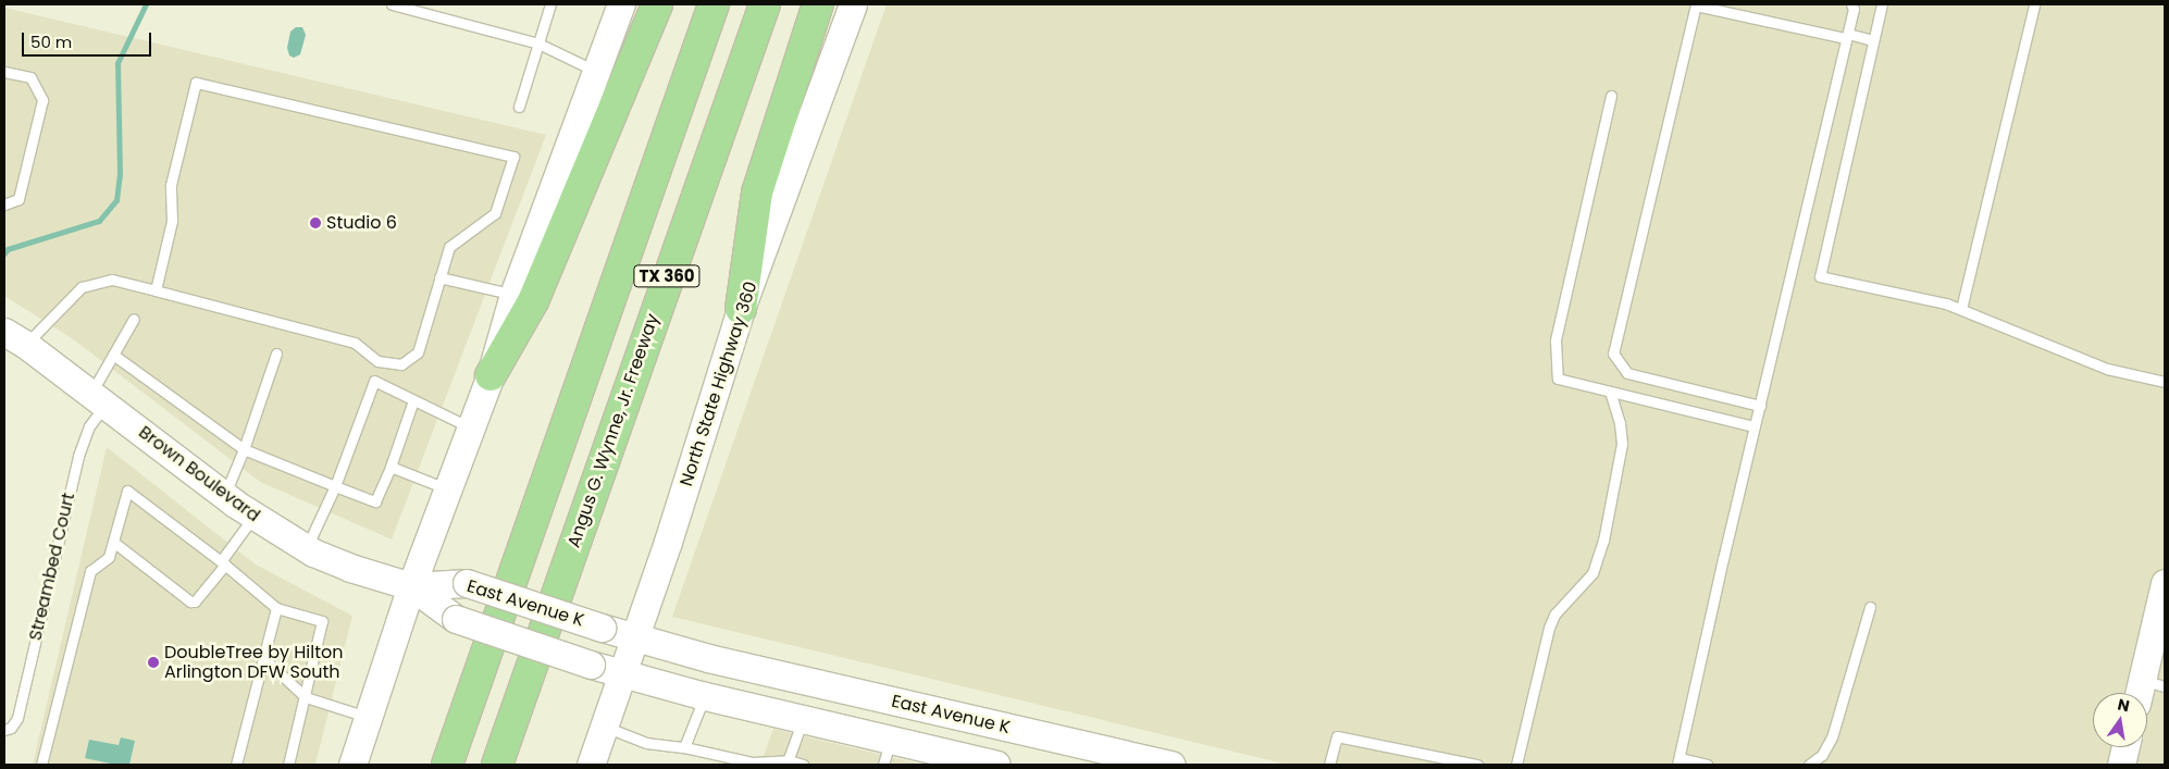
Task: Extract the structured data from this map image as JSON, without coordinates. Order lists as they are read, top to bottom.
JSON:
{
  "streets": {
    "highway": ["TX 360", "Angus G. Wynne, Jr. Freeway"],
    "street": ["North State Highway 360", "Brown Boulevard", "East Avenue K"],
    "lane": ["Streambed Court"]
  },
  "crossings": [
    ["North State Highway 360", "East Avenue K"],
    ["Brown Boulevard", "Streambed Court"],
    ["Brown Boulevard", "East Avenue K"]
  ],
  "places": ["Studio 6", "DoubleTree by Hilton Arlington DFW South"],
  "scale_bar": "50 m",
  "north": "top"
}
